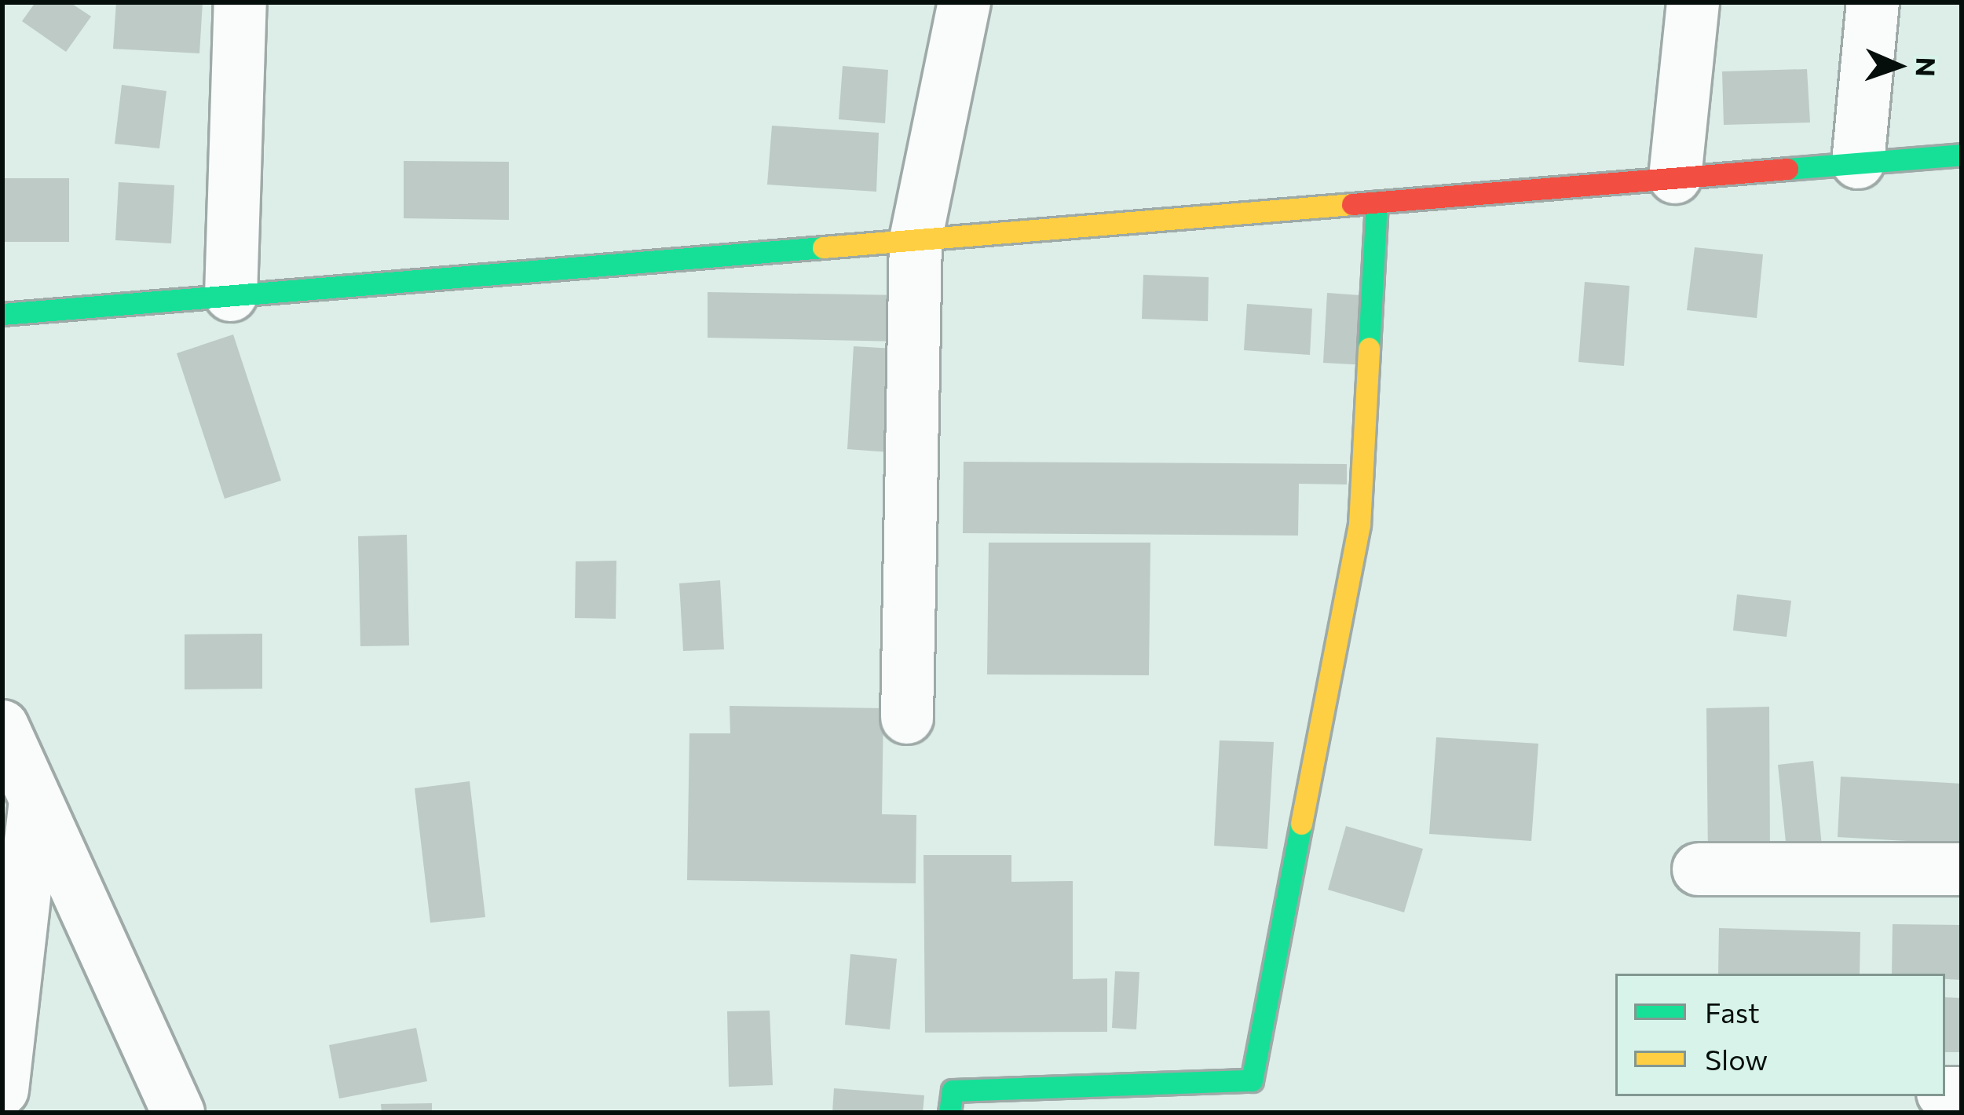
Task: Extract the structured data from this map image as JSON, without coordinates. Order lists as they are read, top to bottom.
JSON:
{
  "legend": ["Fast", "Slow"],
  "north": "right"
}
